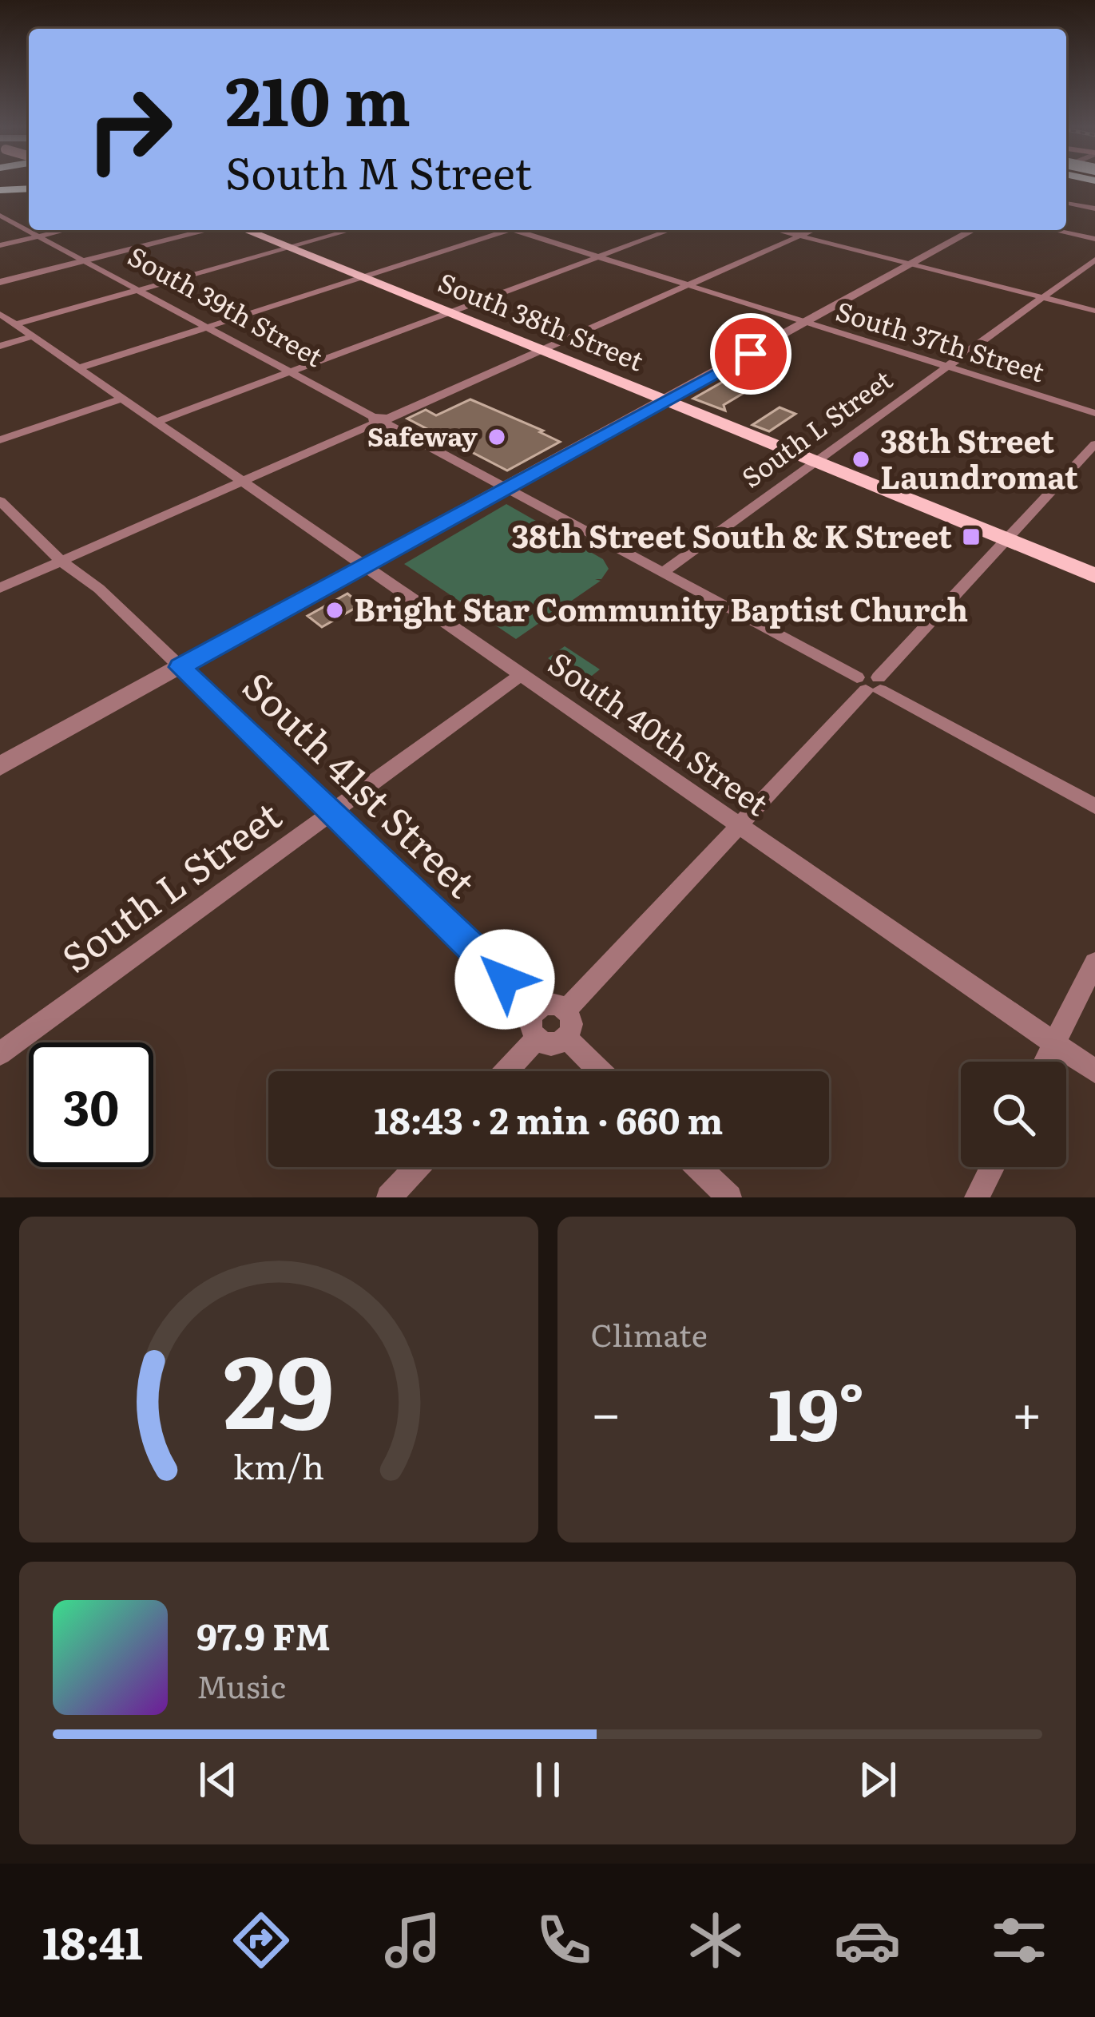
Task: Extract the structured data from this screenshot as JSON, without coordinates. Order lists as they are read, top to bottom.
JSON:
{
  "streets": {
    "main road": ["South 38th Street"],
    "street": [
      "South 39th Street",
      "South 37th Street",
      "South L Street",
      "South 40th Street",
      "South 41st Street"
    ]
  },
  "crossings": [
    ["South 39th Street", "South L Street"],
    ["South 38th Street", "South L Street"],
    ["South 37th Street", "South L Street"],
    ["South L Street", "South 40th Street"],
    ["South L Street", "South 41st Street"]
  ],
  "places": {
    "other": ["Safeway", "38th Street Laundromat", "Bright Star Community Baptist Church"],
    "transit": ["38th Street South & K Street"]
  },
  "page": {
    "turn": ["210 m", "South M Street"],
    "limit": "30",
    "trip": "18:43 · 2 min · 660 m",
    "tile": "Climate",
    "heat": ["−", "19°", "+"],
    "song": ["97.9 FM", "Music"],
    "tabs": "18:41",
    "gauge": ["29", "km/h"]
  }
}
